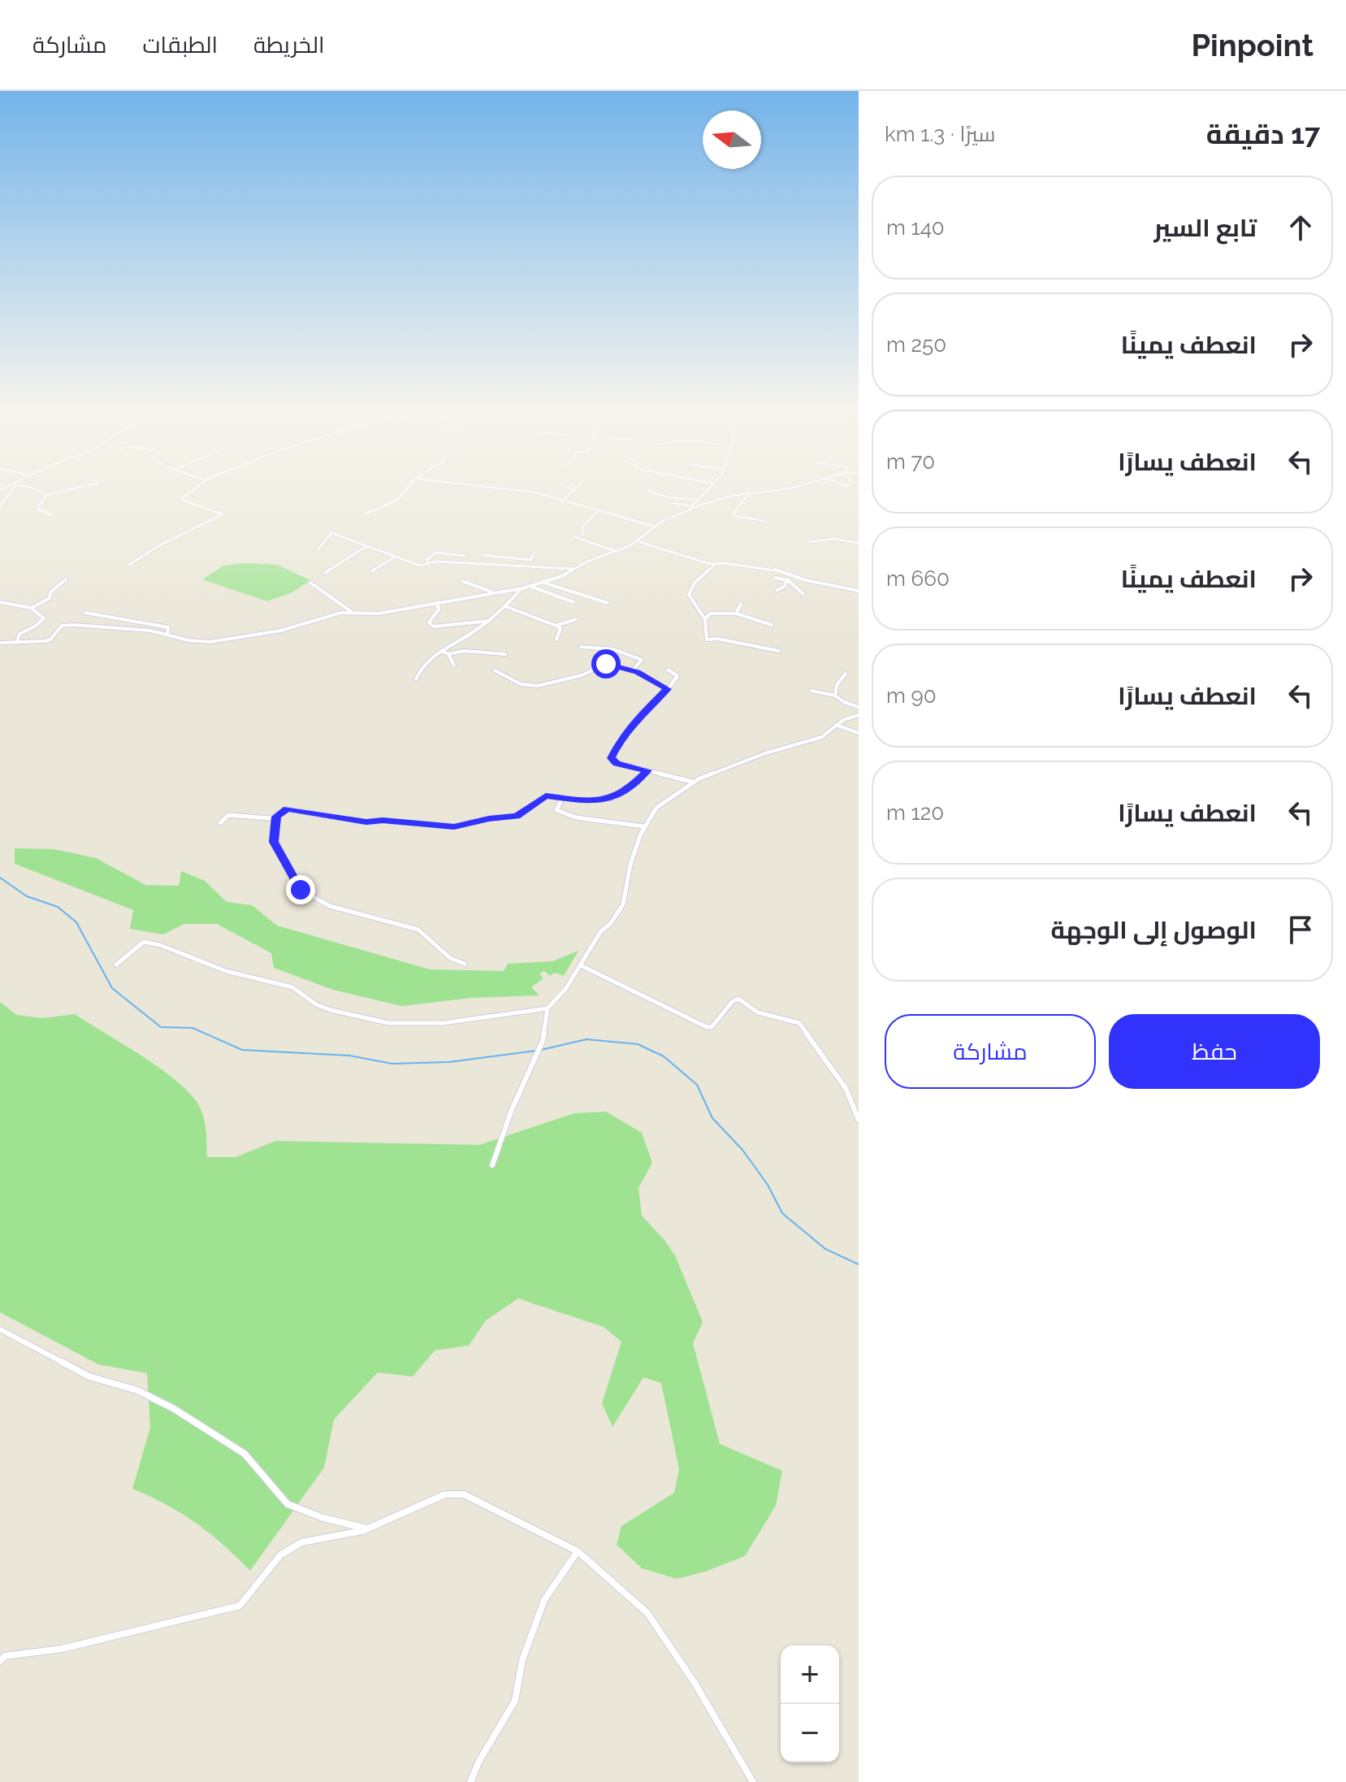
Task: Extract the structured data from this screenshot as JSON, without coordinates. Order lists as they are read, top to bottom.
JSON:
{
  "north": "left",
  "page": {
    "header": "Pinpoint",
    "nav": ["الخريطة", "الطبقات", "مشاركة"],
    "heading": ["17 دقيقة", "سيرًا · 1.3 km"],
    "list": [
      ["تابع السير", "140 m"],
      ["انعطف يمينًا", "250 m"],
      ["انعطف يسارًا", "70 m"],
      ["انعطف يمينًا", "660 m"],
      ["انعطف يسارًا", "90 m"],
      ["انعطف يسارًا", "120 m"],
      "الوصول إلى الوجهة"
    ],
    "buttons": ["حفظ", "مشاركة"],
    "map_buttons": ["+", "−"]
  }
}
